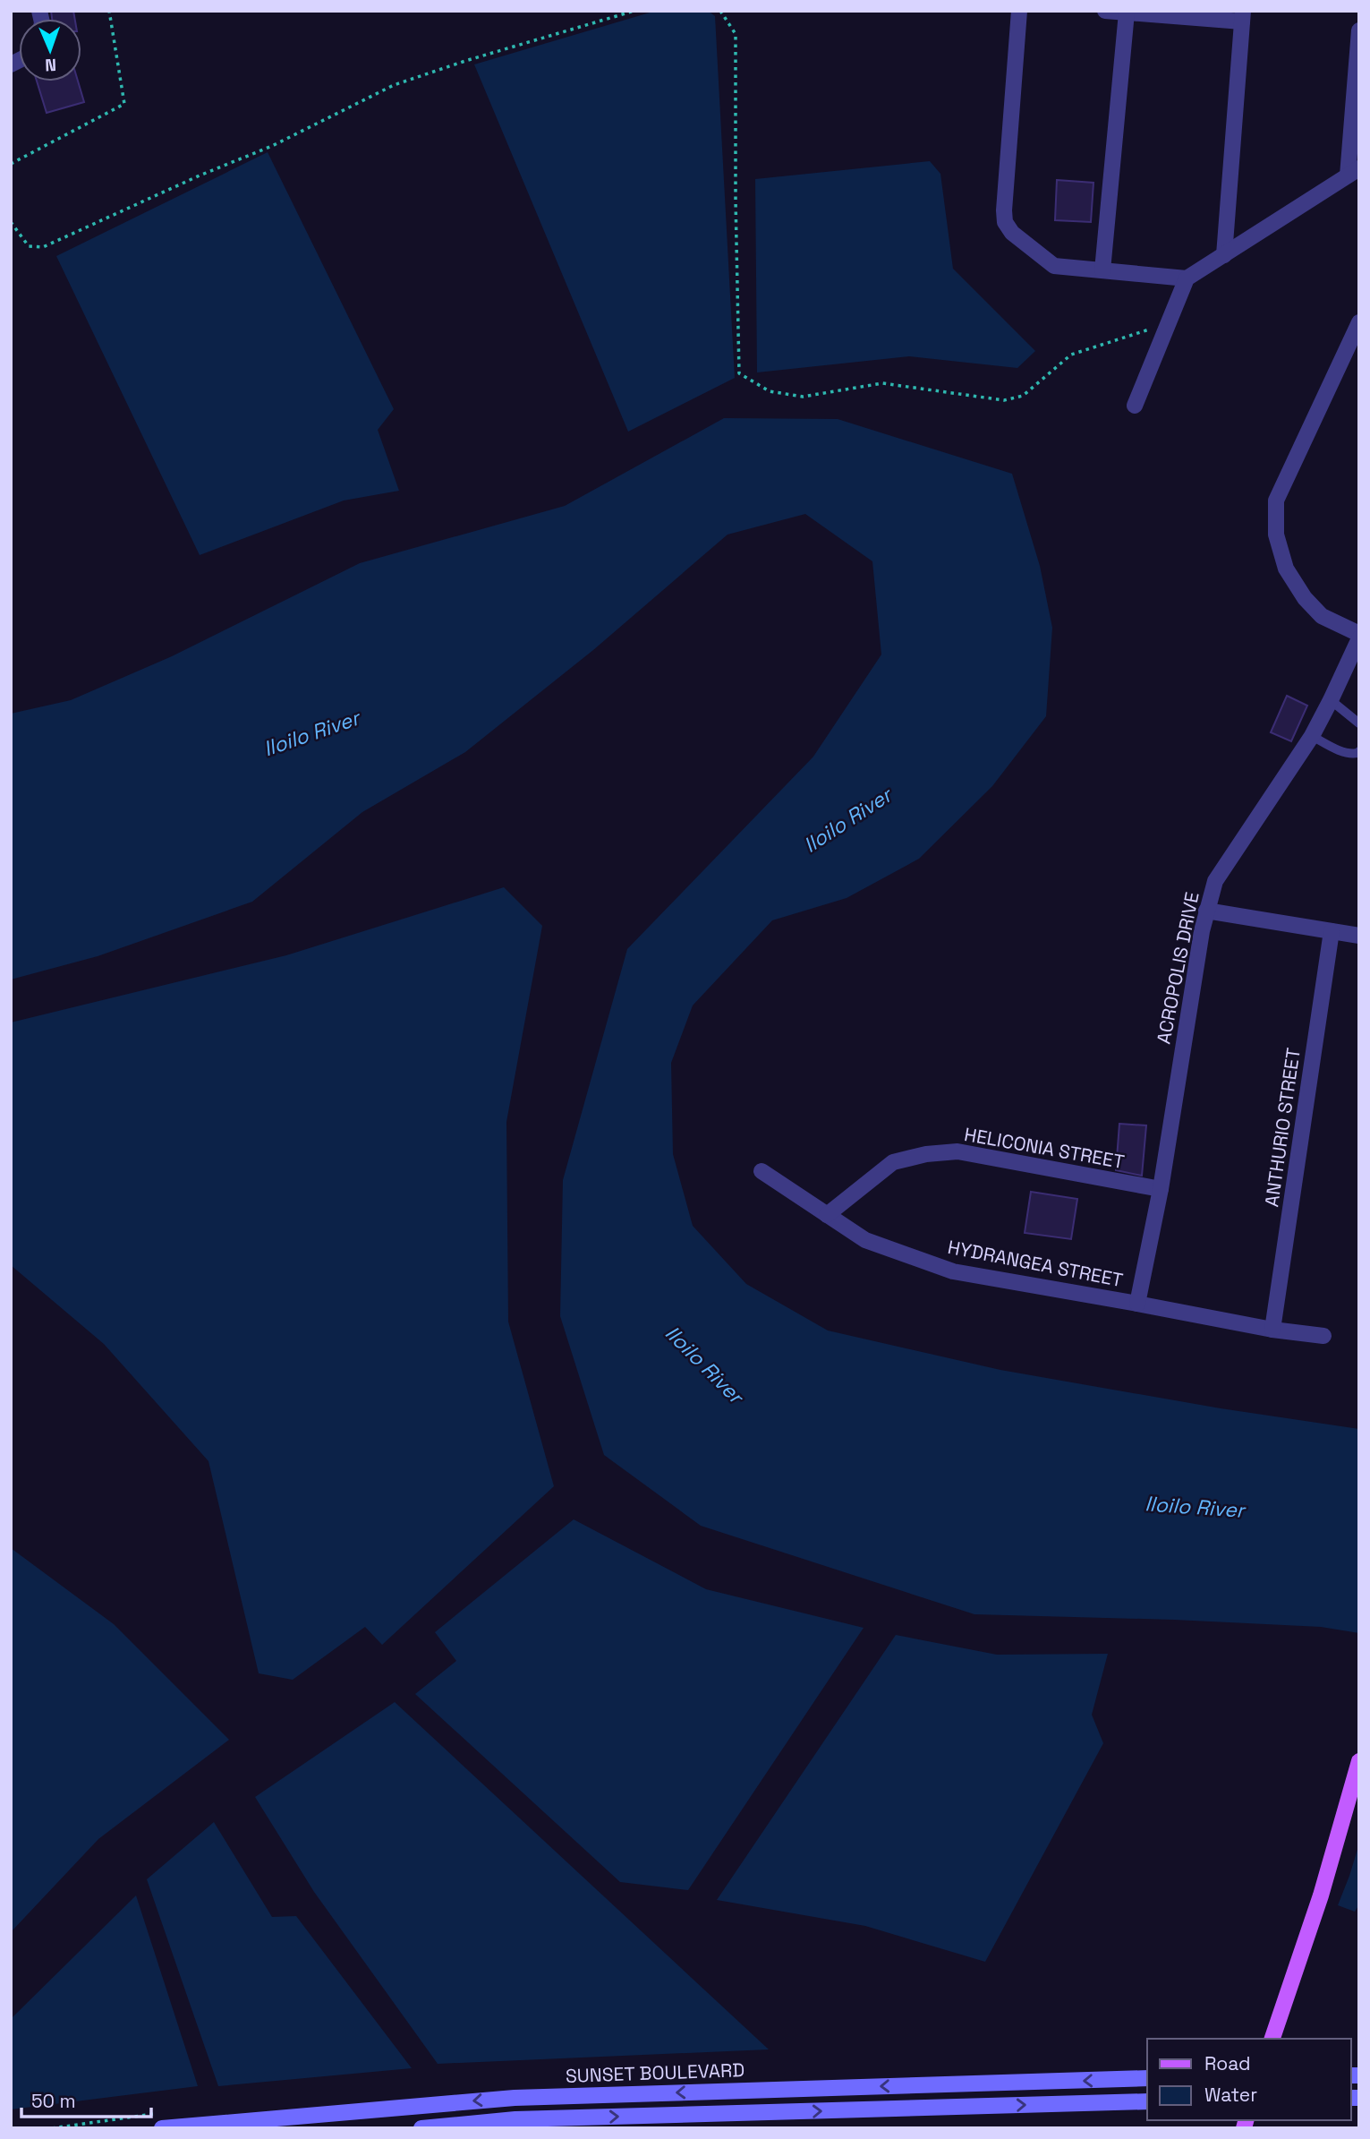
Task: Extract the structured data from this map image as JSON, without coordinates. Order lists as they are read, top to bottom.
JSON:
{
  "streets": {
    "main road": ["SUNSET BOULEVARD"],
    "street": [
      "ACROPOLIS DRIVE",
      "ANTHURIO STREET",
      "HELICONIA STREET",
      "HYDRANGEA STREET"
    ]
  },
  "crossings": [
    ["ACROPOLIS DRIVE", "HELICONIA STREET"],
    ["ACROPOLIS DRIVE", "HYDRANGEA STREET"],
    ["ANTHURIO STREET", "HYDRANGEA STREET"],
    ["HELICONIA STREET", "HYDRANGEA STREET"]
  ],
  "water": ["Iloilo River"],
  "legend": ["Road", "Water"],
  "scale_bar": "50 m",
  "north": "bottom"
}
